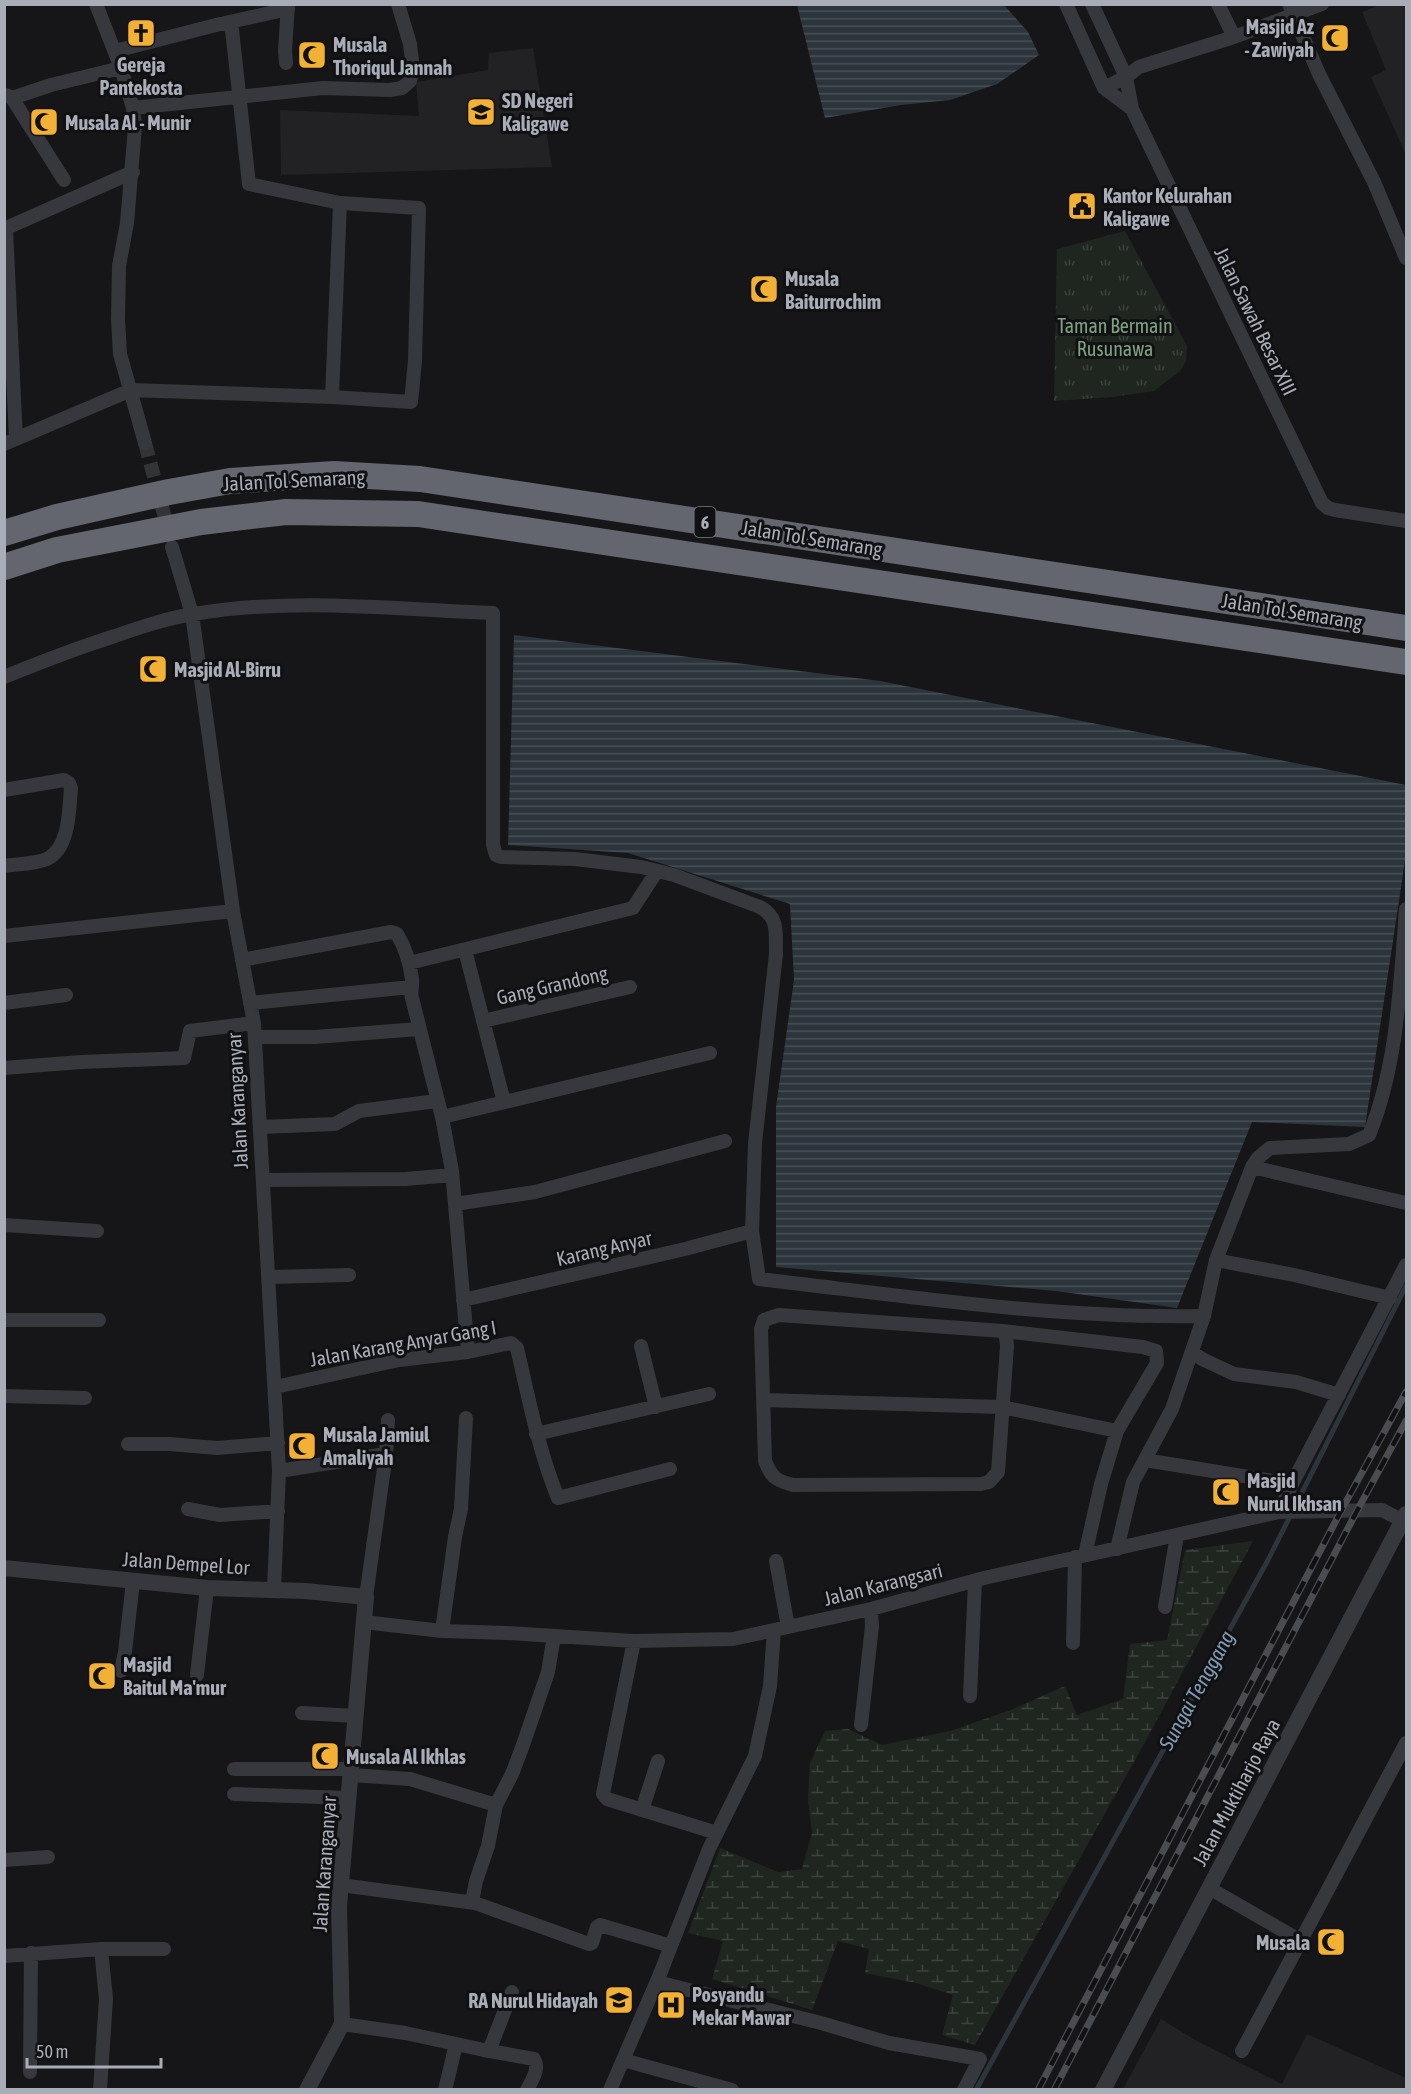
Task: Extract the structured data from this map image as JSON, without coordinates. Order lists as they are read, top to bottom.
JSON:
{
  "streets": {
    "highway": ["Jalan Tol Semarang", "6"],
    "street": [
      "Jalan Sawah Besar XIII",
      "Gang Grandong",
      "Jalan Karanganyar",
      "Karang Anyar",
      "Jalan Karang Anyar Gang I",
      "Jalan Dempel Lor",
      "Jalan Karangsari",
      "Jalan Muktiharjo Raya"
    ]
  },
  "crossings": [
    ["Jalan Karanganyar", "Jalan Karang Anyar Gang I"],
    ["Jalan Karanganyar", "Jalan Dempel Lor"],
    ["Jalan Karanganyar", "Jalan Karangsari"],
    ["Jalan Karangsari", "Jalan Muktiharjo Raya"]
  ],
  "water": ["Sungai Tenggang"],
  "parks": ["Taman Bermain Rusunawa"],
  "places": {
    "church": ["Gereja Pantekosta"],
    "mosque": [
      "Masjid Az - Zawiyah",
      "Musala Thoriqul Jannah",
      "Musala Al - Munir",
      "Musala Baiturrochim",
      "Masjid Al-Birru",
      "Musala Jamiul Amaliyah",
      "Masjid Nurul Ikhsan",
      "Masjid Baitul Ma'mur",
      "Musala Al Ikhlas",
      "Musala"
    ],
    "school or university": ["SD Negeri Kaligawe", "RA Nurul Hidayah"],
    "public building": ["Kantor Kelurahan Kaligawe"],
    "hospital": ["Posyandu Mekar Mawar"]
  },
  "scale_bar": "50 m"
}
